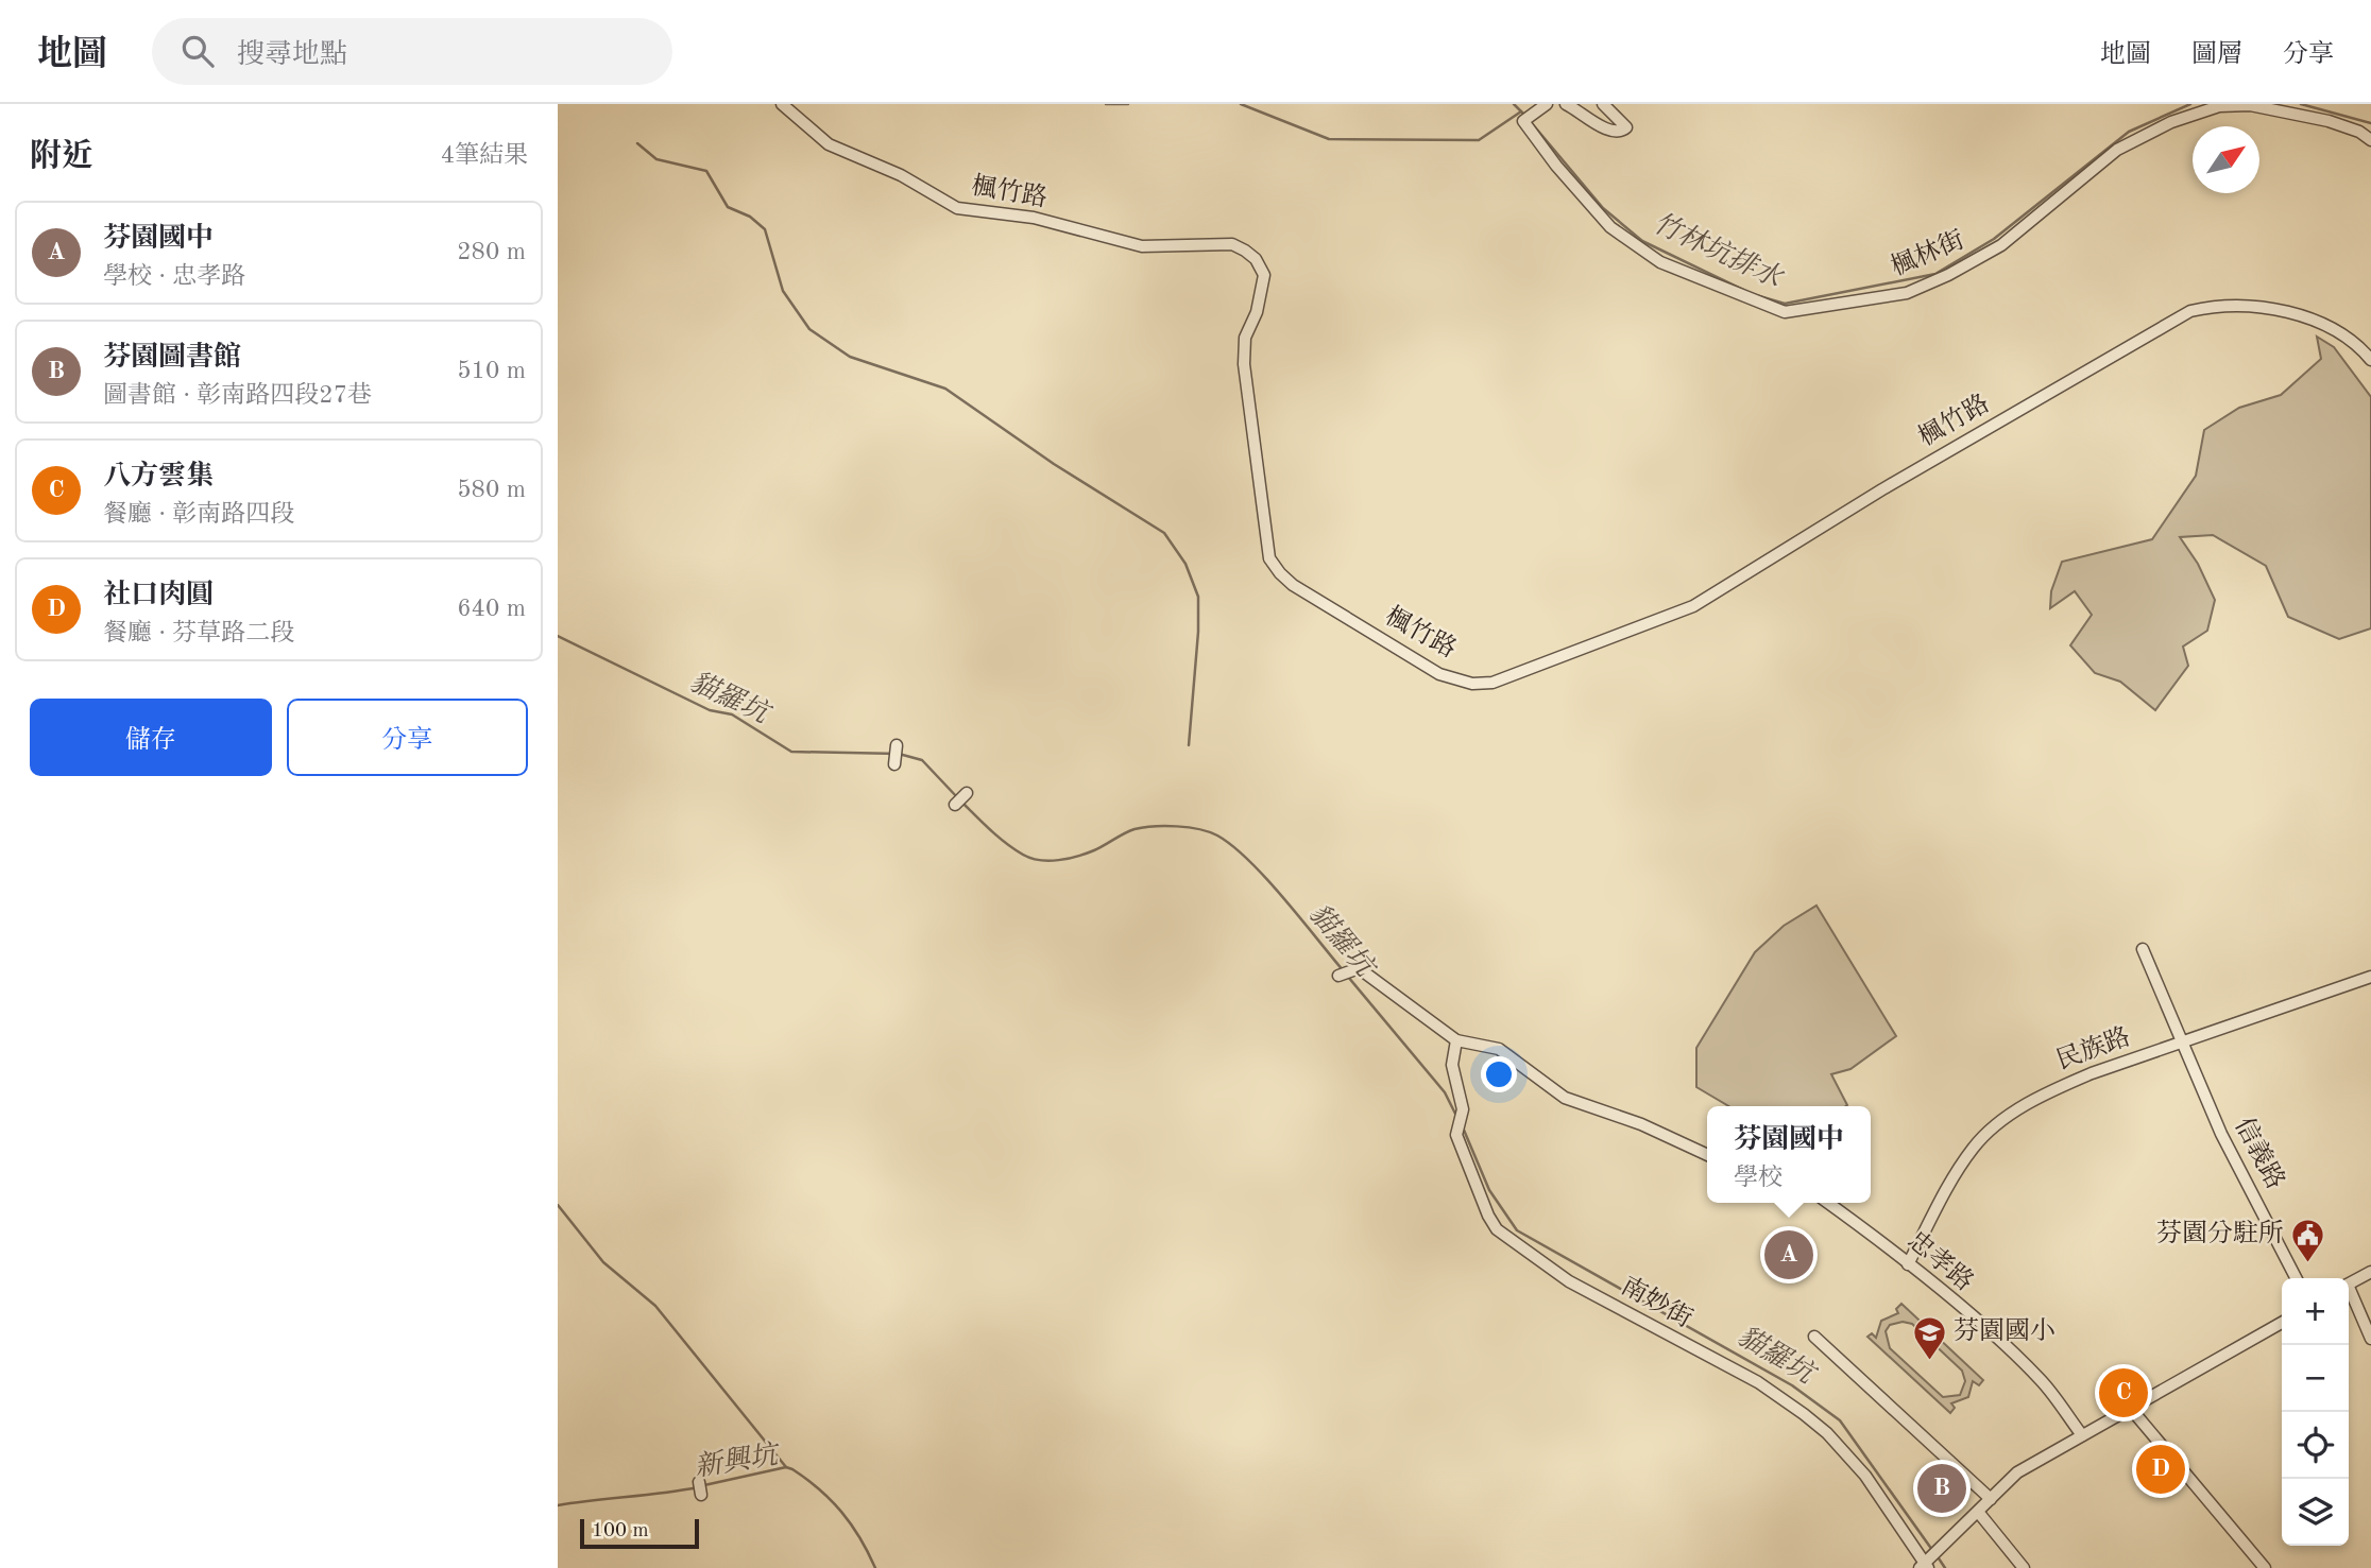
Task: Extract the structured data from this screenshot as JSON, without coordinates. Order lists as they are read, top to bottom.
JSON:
{
  "streets": {
    "street": [
      "楓竹路",
      "楓林街",
      "民族路",
      "信義路",
      "忠孝路",
      "南妙街"
    ]
  },
  "crossings": [
    ["民族路", "信義路"],
    ["民族路", "忠孝路"]
  ],
  "water": ["竹林坑排水", "貓羅坑", "新興坑"],
  "places": {
    "public building": ["芬園分駐所"],
    "school or university": ["芬園國小"]
  },
  "scale_bar": "100 m",
  "north": "top right",
  "page": {
    "header": "地圖",
    "search": "搜尋地點",
    "nav": ["地圖", "圖層", "分享"],
    "heading": ["附近", "4筆結果"],
    "list": [
      {
        "mark": "A",
        "name": "芬園國中",
        "note": "學校 · 忠孝路",
        "value": "280 m"
      },
      {
        "mark": "B",
        "name": "芬園圖書館",
        "note": "圖書館 · 彰南路四段27巷",
        "value": "510 m"
      },
      {
        "mark": "C",
        "name": "八方雲集",
        "note": "餐廳 · 彰南路四段",
        "value": "580 m"
      },
      {
        "mark": "D",
        "name": "社口肉圓",
        "note": "餐廳 · 芬草路二段",
        "value": "640 m"
      }
    ],
    "buttons": ["儲存", "分享"],
    "popup": ["芬園國中", "學校"],
    "pins": [
      "A",
      "C",
      "D",
      "B"
    ],
    "map_buttons": ["+", "−"],
    "scale": "100 m"
  }
}
